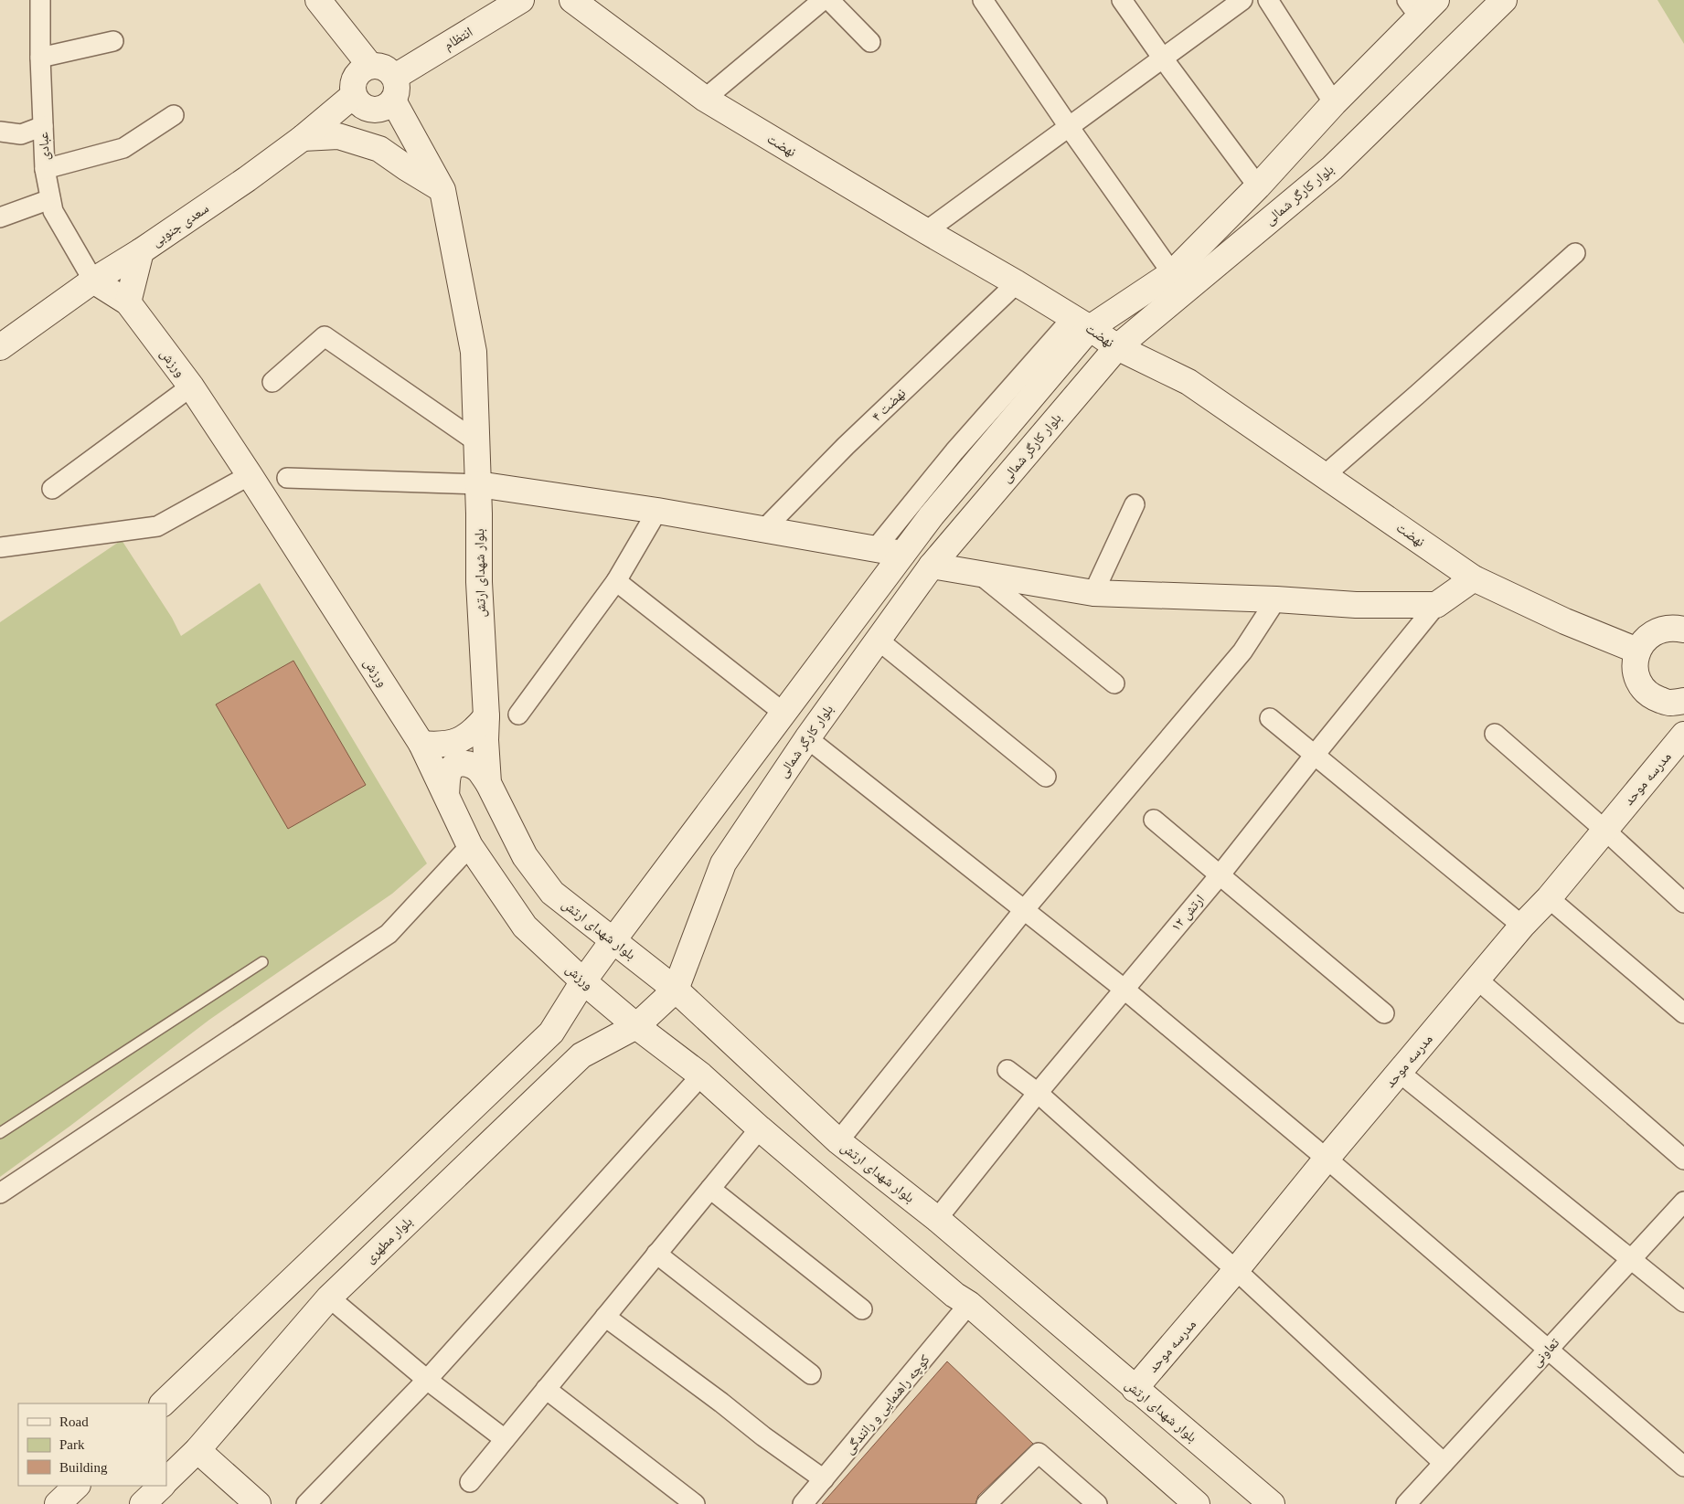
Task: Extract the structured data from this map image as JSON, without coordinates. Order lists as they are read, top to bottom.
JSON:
{
  "streets": {
    "main road": [
      "انتظام",
      "نهضت",
      "بلوار کارگر شمالی",
      "سعدی جنوبی",
      "ورزش",
      "بلوار شهدای ارتش",
      "مدرسه موحد",
      "بلوار مطهری"
    ],
    "street": [
      "عبادی",
      "نهضت ۴",
      "ارتش ۱۲",
      "تعاونی",
      "کوچه راهنمایی و رانندگی"
    ]
  },
  "crossings": [
    ["انتظام", "سعدی جنوبی"],
    ["انتظام", "بلوار شهدای ارتش"],
    ["نهضت", "بلوار کارگر شمالی"],
    ["نهضت", "نهضت ۴"],
    ["عبادی", "سعدی جنوبی"],
    ["عبادی", "ورزش"],
    ["بلوار کارگر شمالی", "بلوار شهدای ارتش"],
    ["بلوار کارگر شمالی", "بلوار مطهری"],
    ["سعدی جنوبی", "ورزش"],
    ["سعدی جنوبی", "بلوار شهدای ارتش"],
    ["ورزش", "بلوار مطهری"],
    ["بلوار شهدای ارتش", "مدرسه موحد"],
    ["بلوار شهدای ارتش", "ارتش ۱۲"],
    ["بلوار شهدای ارتش", "بلوار مطهری"]
  ],
  "legend": ["Road", "Park", "Building"]
}
